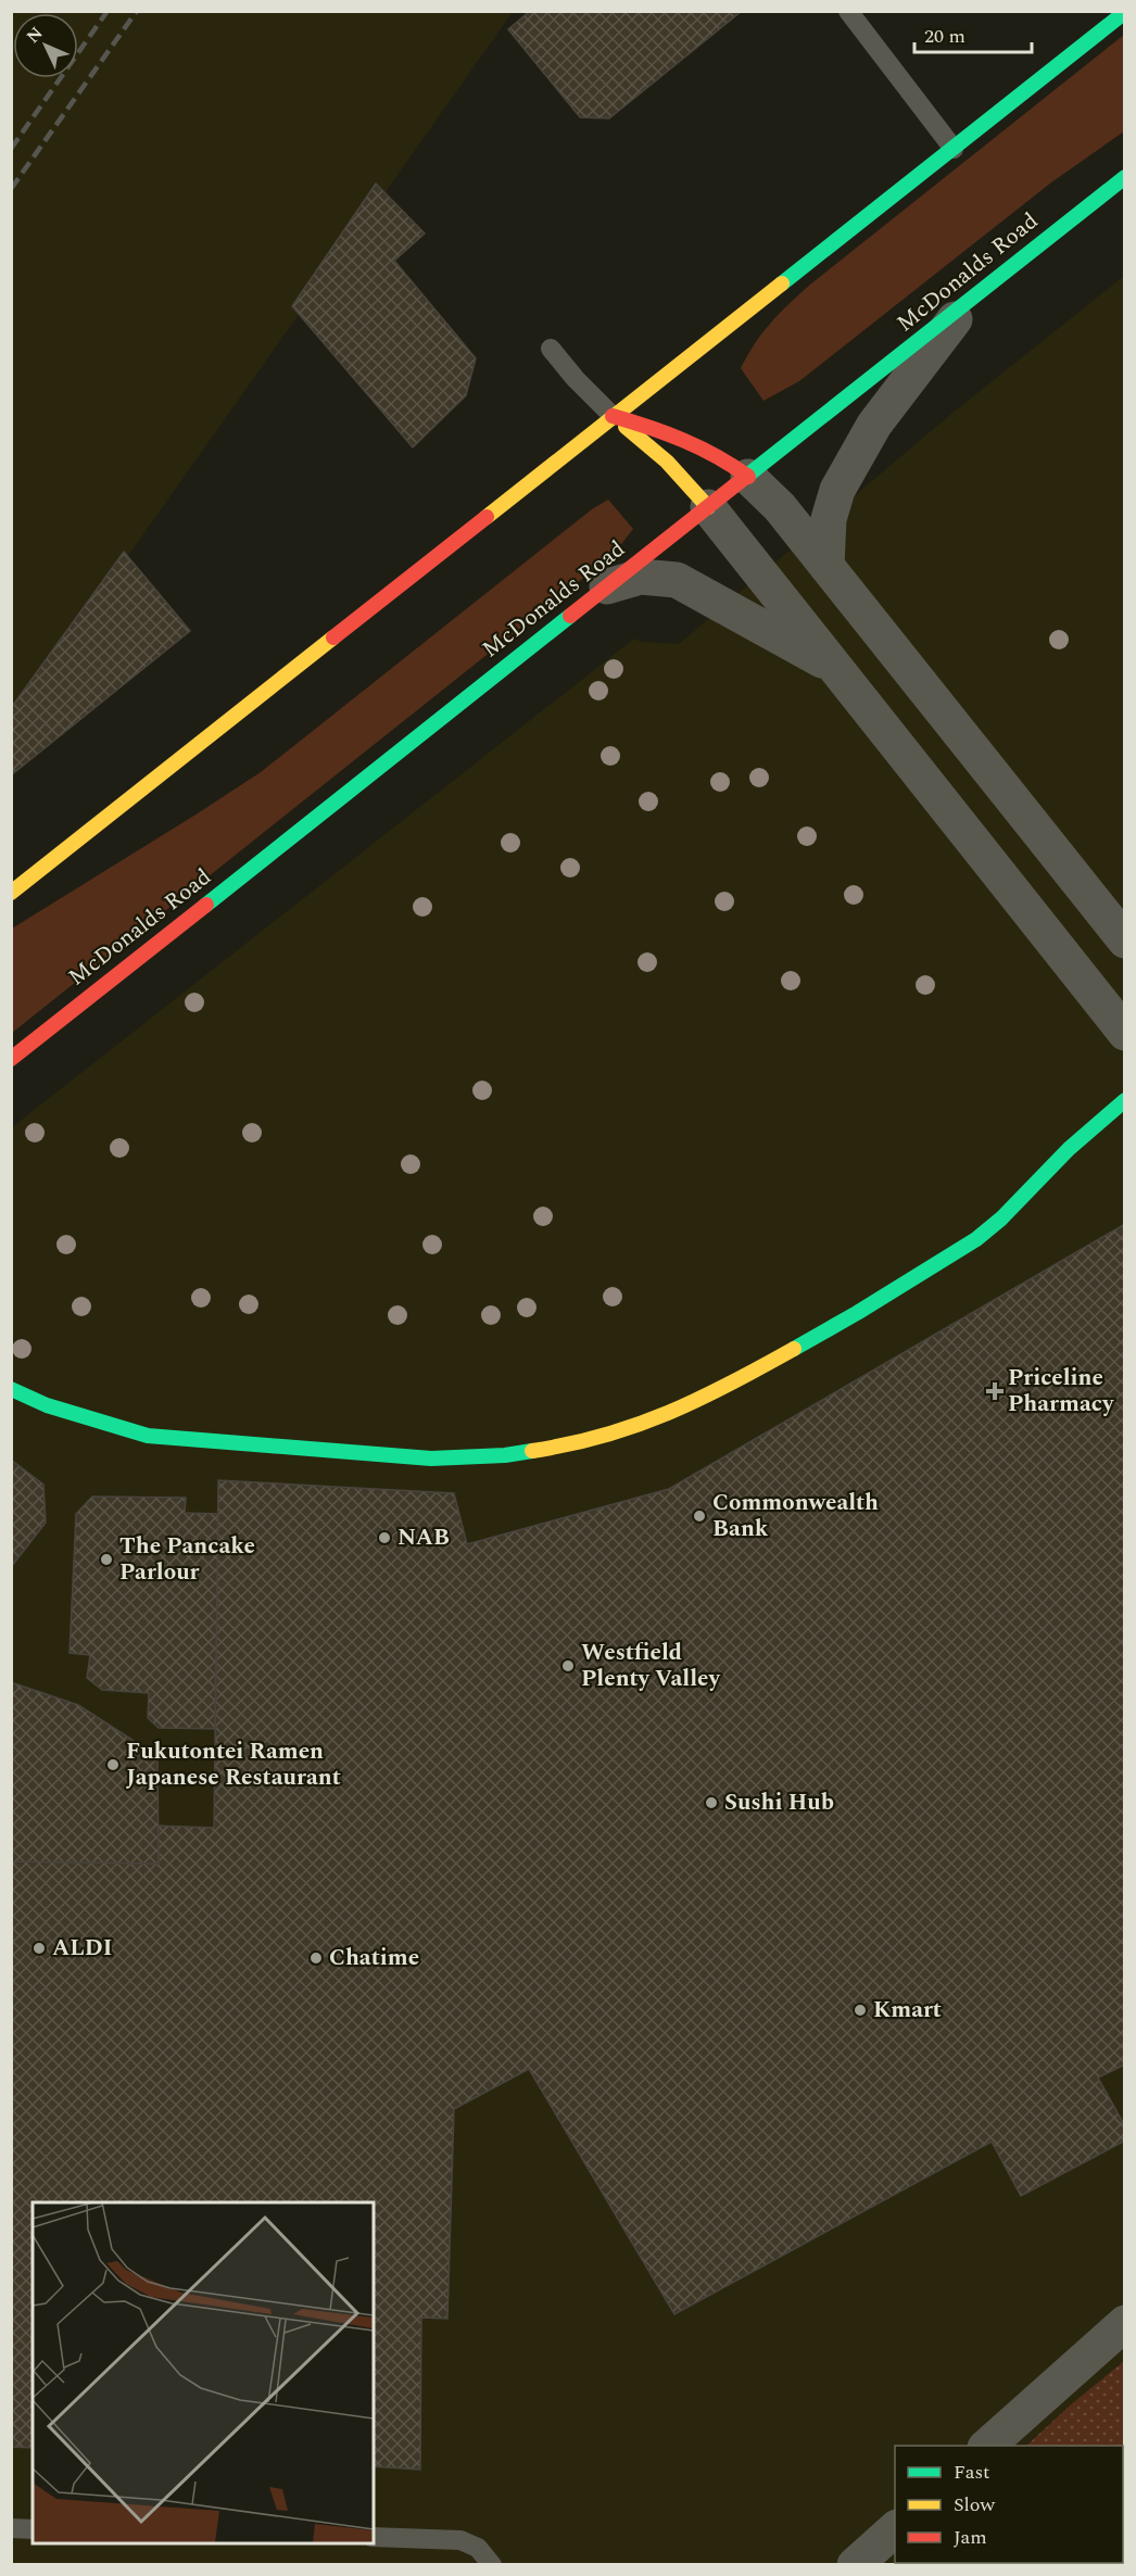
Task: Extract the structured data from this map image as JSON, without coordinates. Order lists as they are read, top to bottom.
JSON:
{
  "streets": {
    "main road": ["McDonalds Road"]
  },
  "places": {
    "health": ["Priceline Pharmacy"],
    "other": [
      "Commonwealth Bank",
      "NAB",
      "The Pancake Parlour",
      "Westfield Plenty Valley",
      "Fukutontei Ramen Japanese Restaurant",
      "Sushi Hub",
      "ALDI",
      "Chatime",
      "Kmart"
    ]
  },
  "legend": ["Fast", "Slow", "Jam"],
  "scale_bar": "20 m",
  "north": "top left"
}
